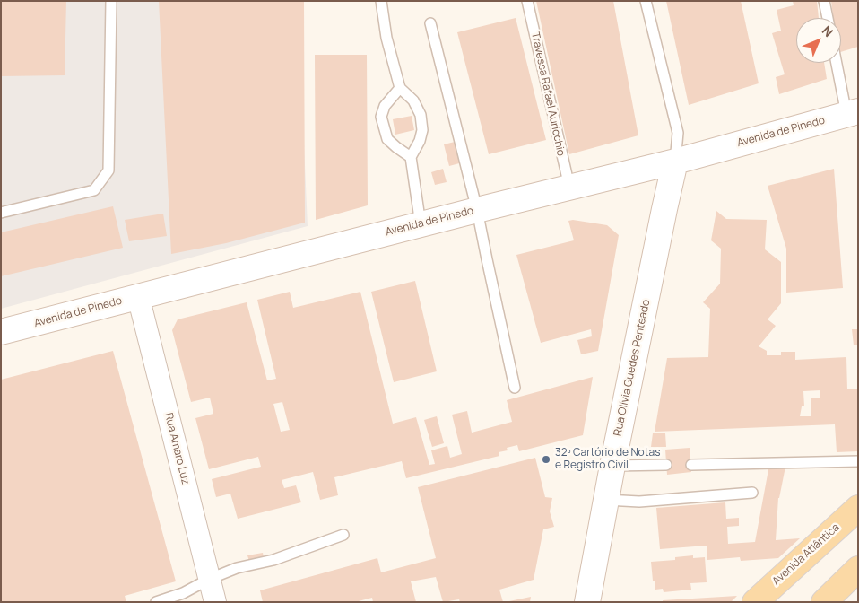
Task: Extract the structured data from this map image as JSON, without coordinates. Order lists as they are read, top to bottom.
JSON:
{
  "streets": {
    "main road": ["Avenida Atlântica"],
    "street": ["Avenida de Pinedo", "Rua Olívia Guedes Penteado", "Rua Amaro Luz"],
    "lane": ["Travessa Rafael Auricchio"]
  },
  "crossings": [
    ["Travessa Rafael Auricchio", "Avenida de Pinedo"],
    ["Avenida de Pinedo", "Rua Olívia Guedes Penteado"],
    ["Avenida de Pinedo", "Rua Amaro Luz"]
  ],
  "places": ["32º Cartório de Notas e Registro Civil"],
  "north": "top right"
}
